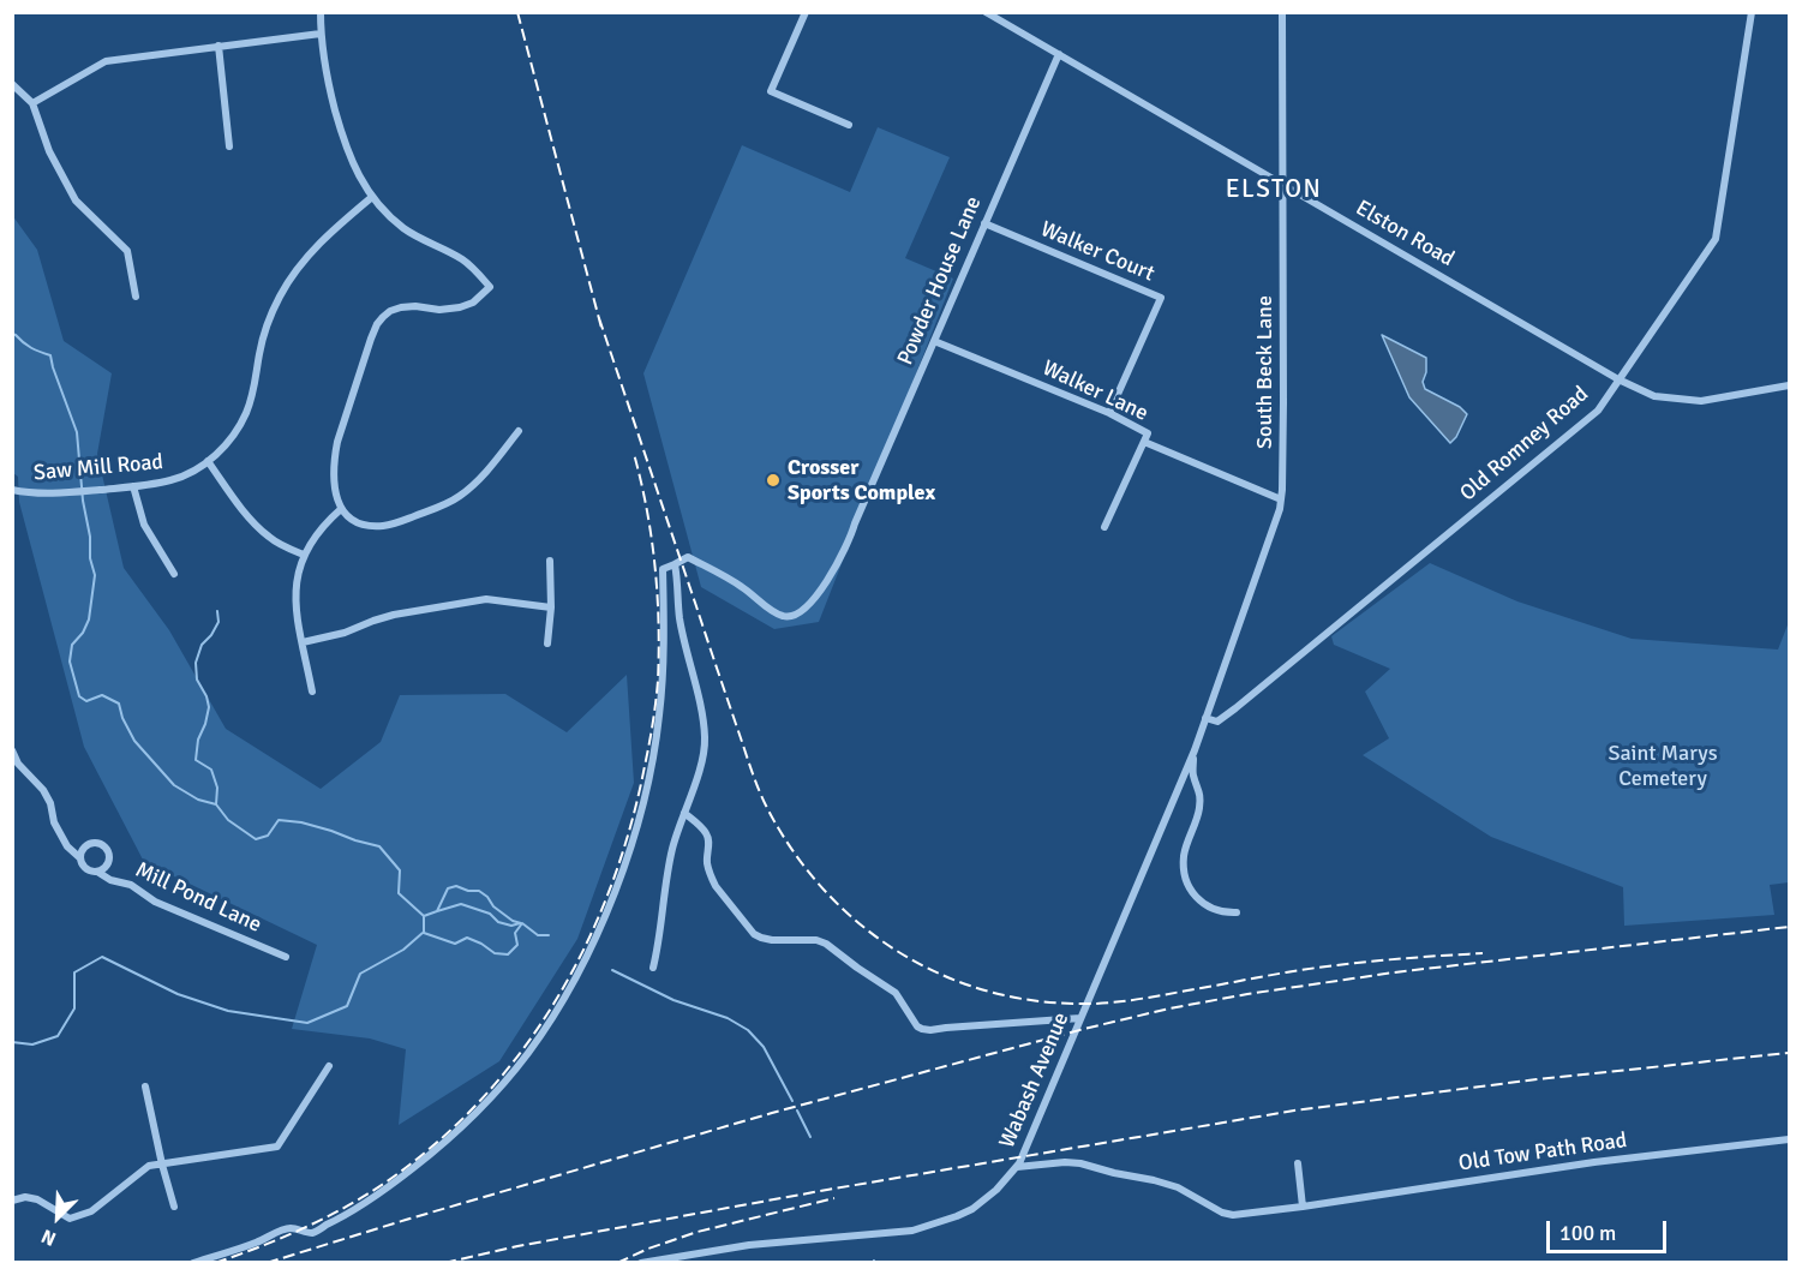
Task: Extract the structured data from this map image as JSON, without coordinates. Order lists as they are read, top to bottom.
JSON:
{
  "streets": {
    "street": [
      "Elston Road",
      "Walker Court",
      "Powder House Lane",
      "South Beck Lane",
      "Walker Lane",
      "Old Romney Road",
      "Saw Mill Road",
      "Mill Pond Lane",
      "Wabash Avenue",
      "Old Tow Path Road"
    ]
  },
  "crossings": [
    ["Elston Road", "Powder House Lane"],
    ["Elston Road", "South Beck Lane"],
    ["Elston Road", "Old Romney Road"],
    ["Walker Court", "Powder House Lane"],
    ["Walker Court", "Walker Lane"],
    ["Powder House Lane", "Walker Lane"],
    ["South Beck Lane", "Old Romney Road"],
    ["South Beck Lane", "Wabash Avenue"],
    ["Old Romney Road", "Wabash Avenue"],
    ["Wabash Avenue", "Old Tow Path Road"]
  ],
  "districts": ["ELSTON"],
  "parks": ["Saint Marys Cemetery"],
  "places": ["Crosser Sports Complex"],
  "scale_bar": "100 m",
  "north": "bottom left"
}
